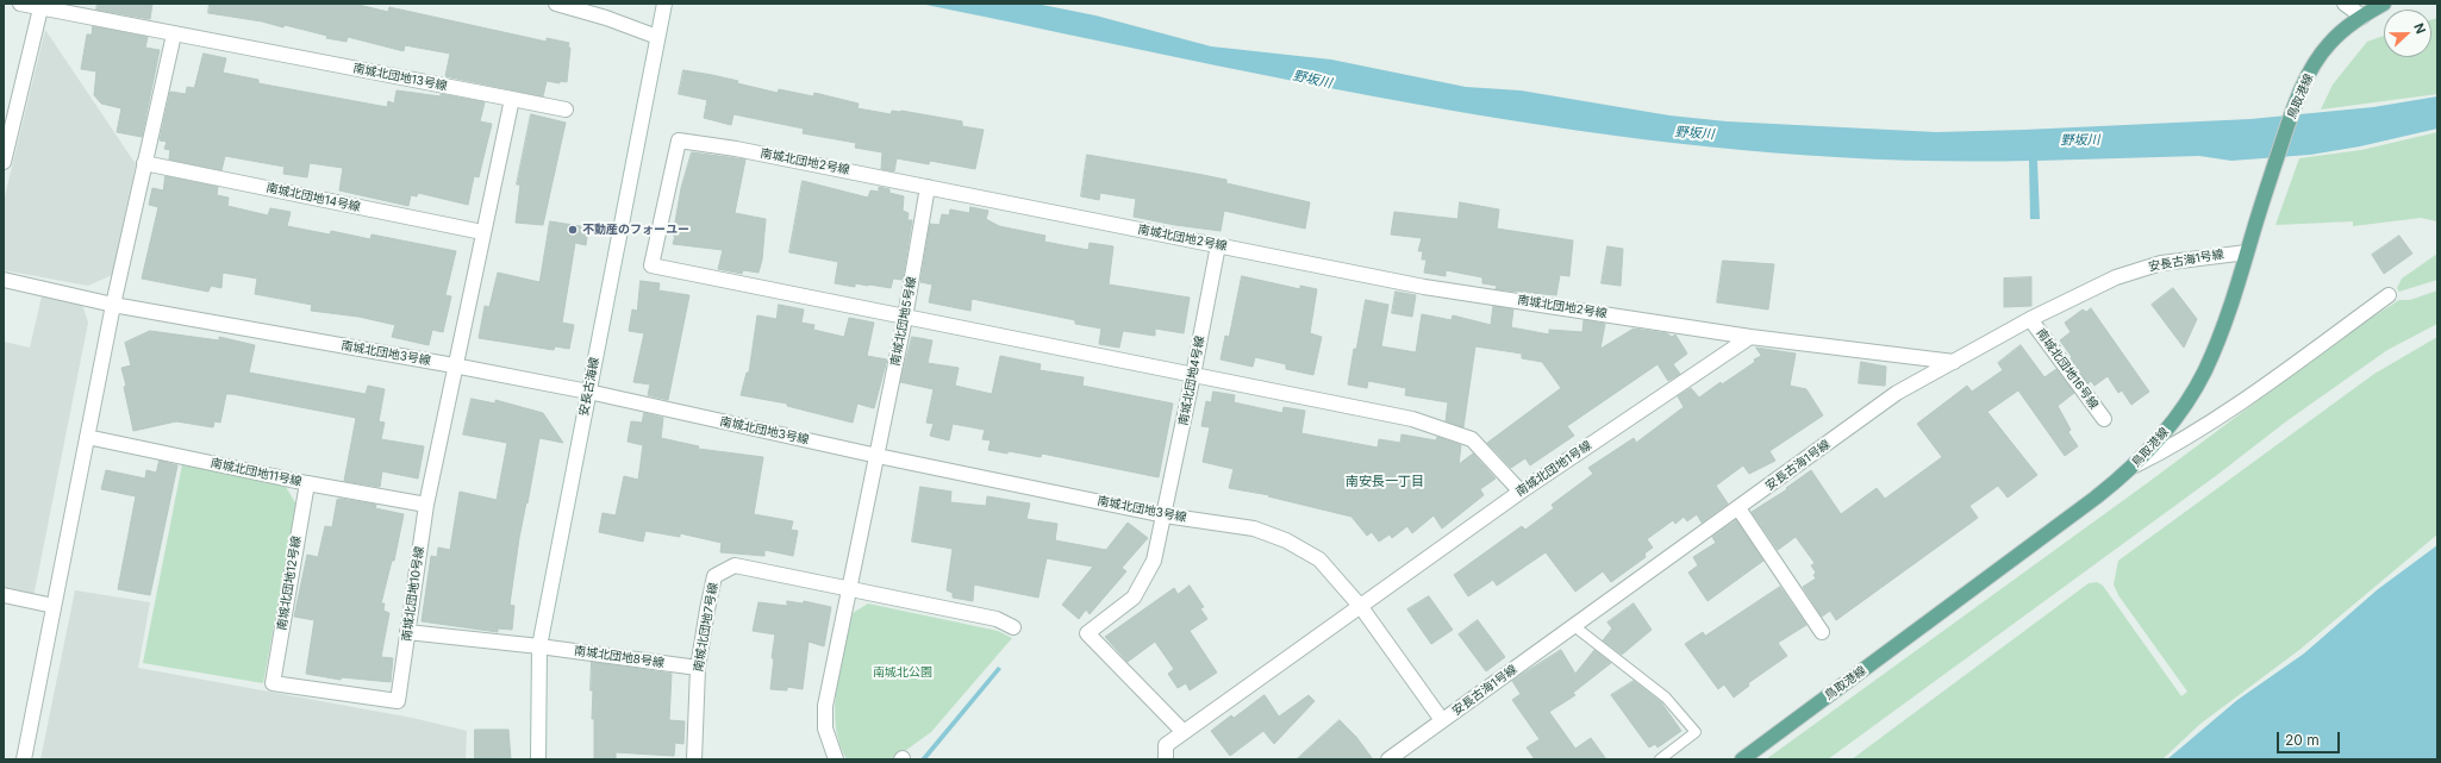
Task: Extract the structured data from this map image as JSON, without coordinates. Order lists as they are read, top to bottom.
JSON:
{
  "streets": {
    "main road": ["鳥取港線"],
    "street": [
      "南城北団地13号線",
      "南城北団地2号線",
      "南城北団地14号線",
      "安長古海1号線",
      "南城北団地5号線",
      "南城北団地3号線",
      "南城北団地16号線",
      "南城北団地4号線",
      "安長古海線",
      "南城北団地1号線",
      "南城北団地11号線",
      "南城北団地12号線",
      "南城北団地10号線",
      "南城北団地7号線",
      "南城北団地8号線"
    ]
  },
  "crossings": [
    ["鳥取港線", "安長古海1号線"],
    ["南城北団地2号線", "安長古海1号線"],
    ["南城北団地2号線", "南城北団地5号線"],
    ["南城北団地2号線", "南城北団地4号線"],
    ["南城北団地2号線", "南城北団地1号線"],
    ["安長古海1号線", "南城北団地3号線"],
    ["安長古海1号線", "南城北団地16号線"],
    ["南城北団地5号線", "南城北団地3号線"],
    ["南城北団地3号線", "南城北団地4号線"],
    ["南城北団地3号線", "安長古海線"],
    ["南城北団地3号線", "南城北団地1号線"],
    ["南城北団地3号線", "南城北団地10号線"],
    ["南城北団地4号線", "南城北団地1号線"],
    ["安長古海線", "南城北団地8号線"],
    ["南城北団地11号線", "南城北団地12号線"],
    ["南城北団地11号線", "南城北団地10号線"],
    ["南城北団地12号線", "南城北団地10号線"],
    ["南城北団地10号線", "南城北団地8号線"],
    ["南城北団地7号線", "南城北団地8号線"]
  ],
  "districts": ["南安長一丁目"],
  "water": ["野坂川"],
  "parks": ["南城北公園"],
  "places": ["不動産のフォーユー"],
  "scale_bar": "20 m",
  "north": "right"
}
